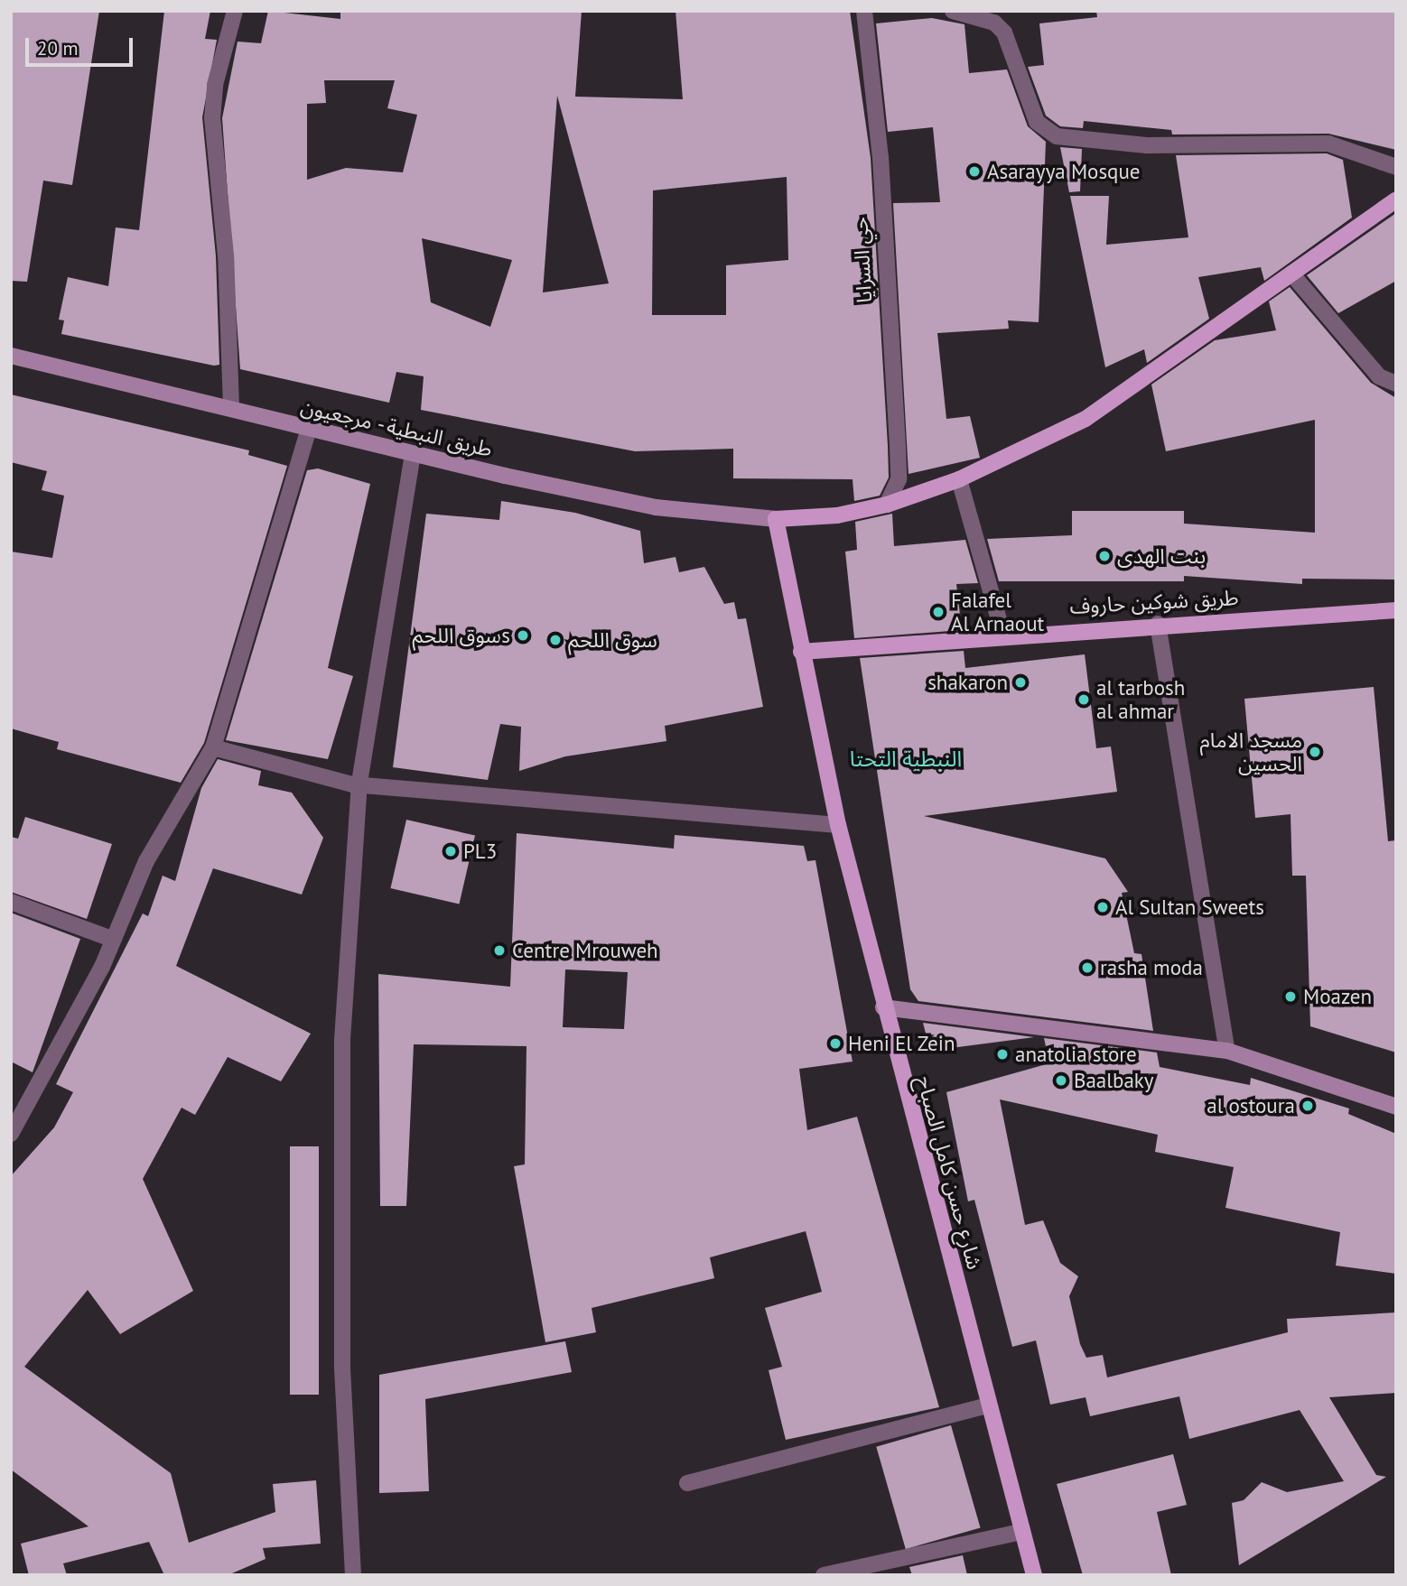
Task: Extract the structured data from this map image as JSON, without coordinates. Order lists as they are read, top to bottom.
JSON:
{
  "streets": {
    "main road": ["طريق النبطية - مرجعيون", "طريق شوكين حاروف", "شارع حسن كامل الصباح"],
    "street": ["حي السرايا"]
  },
  "crossings": [
    ["طريق النبطية - مرجعيون", "شارع حسن كامل الصباح"],
    ["طريق شوكين حاروف", "شارع حسن كامل الصباح"]
  ],
  "districts": ["النبطية التحتا"],
  "places": [
    "Asarayya Mosque",
    "بنت الهدى",
    "Falafel Al Arnaout",
    "سوق اللحمs",
    "سوق اللحم",
    "shakaron",
    "al tarbosh al ahmar",
    "مسجد الامام الحسين",
    "PL3",
    "Al Sultan Sweets",
    "Centre Mrouweh",
    "rasha moda",
    "Moazen",
    "Heni El Zein",
    "anatolia store",
    "Baalbaky",
    "al ostoura"
  ],
  "scale_bar": "20 m"
}
